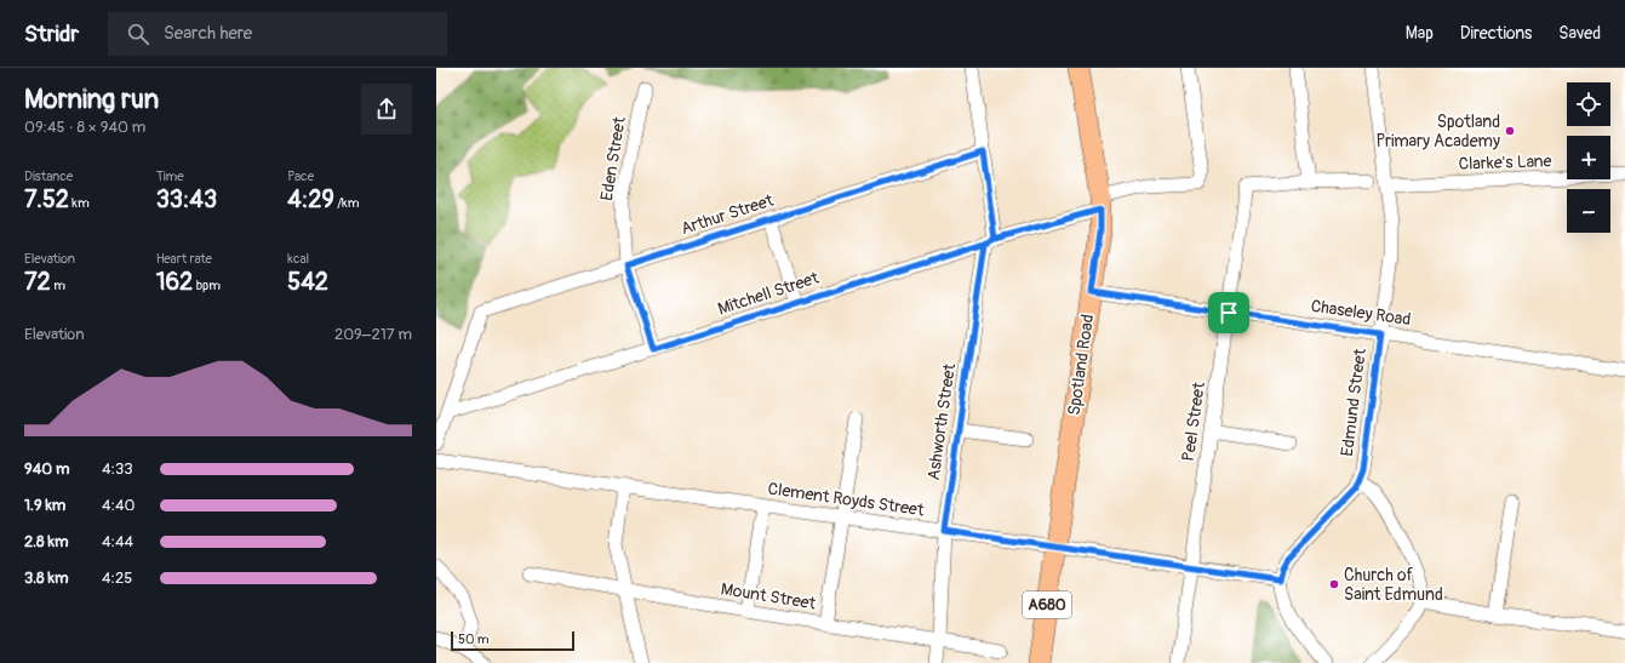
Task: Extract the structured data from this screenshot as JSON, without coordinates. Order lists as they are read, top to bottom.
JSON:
{
  "streets": {
    "main road": ["Spotland Road", "A680"],
    "street": [
      "Eden Street",
      "Clarke's Lane",
      "Arthur Street",
      "Mitchell Street",
      "Chaseley Road",
      "Edmund Street",
      "Ashworth Street",
      "Peel Street",
      "Clement Royds Street",
      "Mount Street"
    ]
  },
  "crossings": [
    ["Eden Street", "Arthur Street"],
    ["Eden Street", "Mitchell Street"],
    ["Clarke's Lane", "Edmund Street"],
    ["Arthur Street", "Mitchell Street"],
    ["Arthur Street", "Ashworth Street"],
    ["Mitchell Street", "Spotland Road"],
    ["Mitchell Street", "Ashworth Street"],
    ["Chaseley Road", "Spotland Road"],
    ["Chaseley Road", "Edmund Street"],
    ["Chaseley Road", "Peel Street"],
    ["Spotland Road", "Clement Royds Street"],
    ["Ashworth Street", "Clement Royds Street"],
    ["Ashworth Street", "Mount Street"],
    ["Peel Street", "Clement Royds Street"]
  ],
  "places": ["Spotland Primary Academy", "Church of Saint Edmund"],
  "scale_bar": "50 m",
  "page": {
    "header": "Stridr",
    "search": "Search here",
    "nav": ["Map", "Directions", "Saved"],
    "heading": ["Morning run", "09:45 · 8 × 940 m"],
    "map_buttons": ["+", "−"],
    "stats": [
      ["Distance", "7.52 km"],
      ["Time", "33:43"],
      ["Pace", "4:29 /km"],
      ["Elevation", "72 m"],
      ["Heart rate", "162 bpm"],
      ["kcal", "542"]
    ],
    "chart": ["Elevation", "209–217 m"],
    "list": [
      {
        "name": "940 m",
        "note": "4:33"
      },
      {
        "name": "1.9 km",
        "note": "4:40"
      },
      {
        "name": "2.8 km",
        "note": "4:44"
      },
      {
        "name": "3.8 km",
        "note": "4:25"
      }
    ],
    "scale": "50 m"
  }
}
